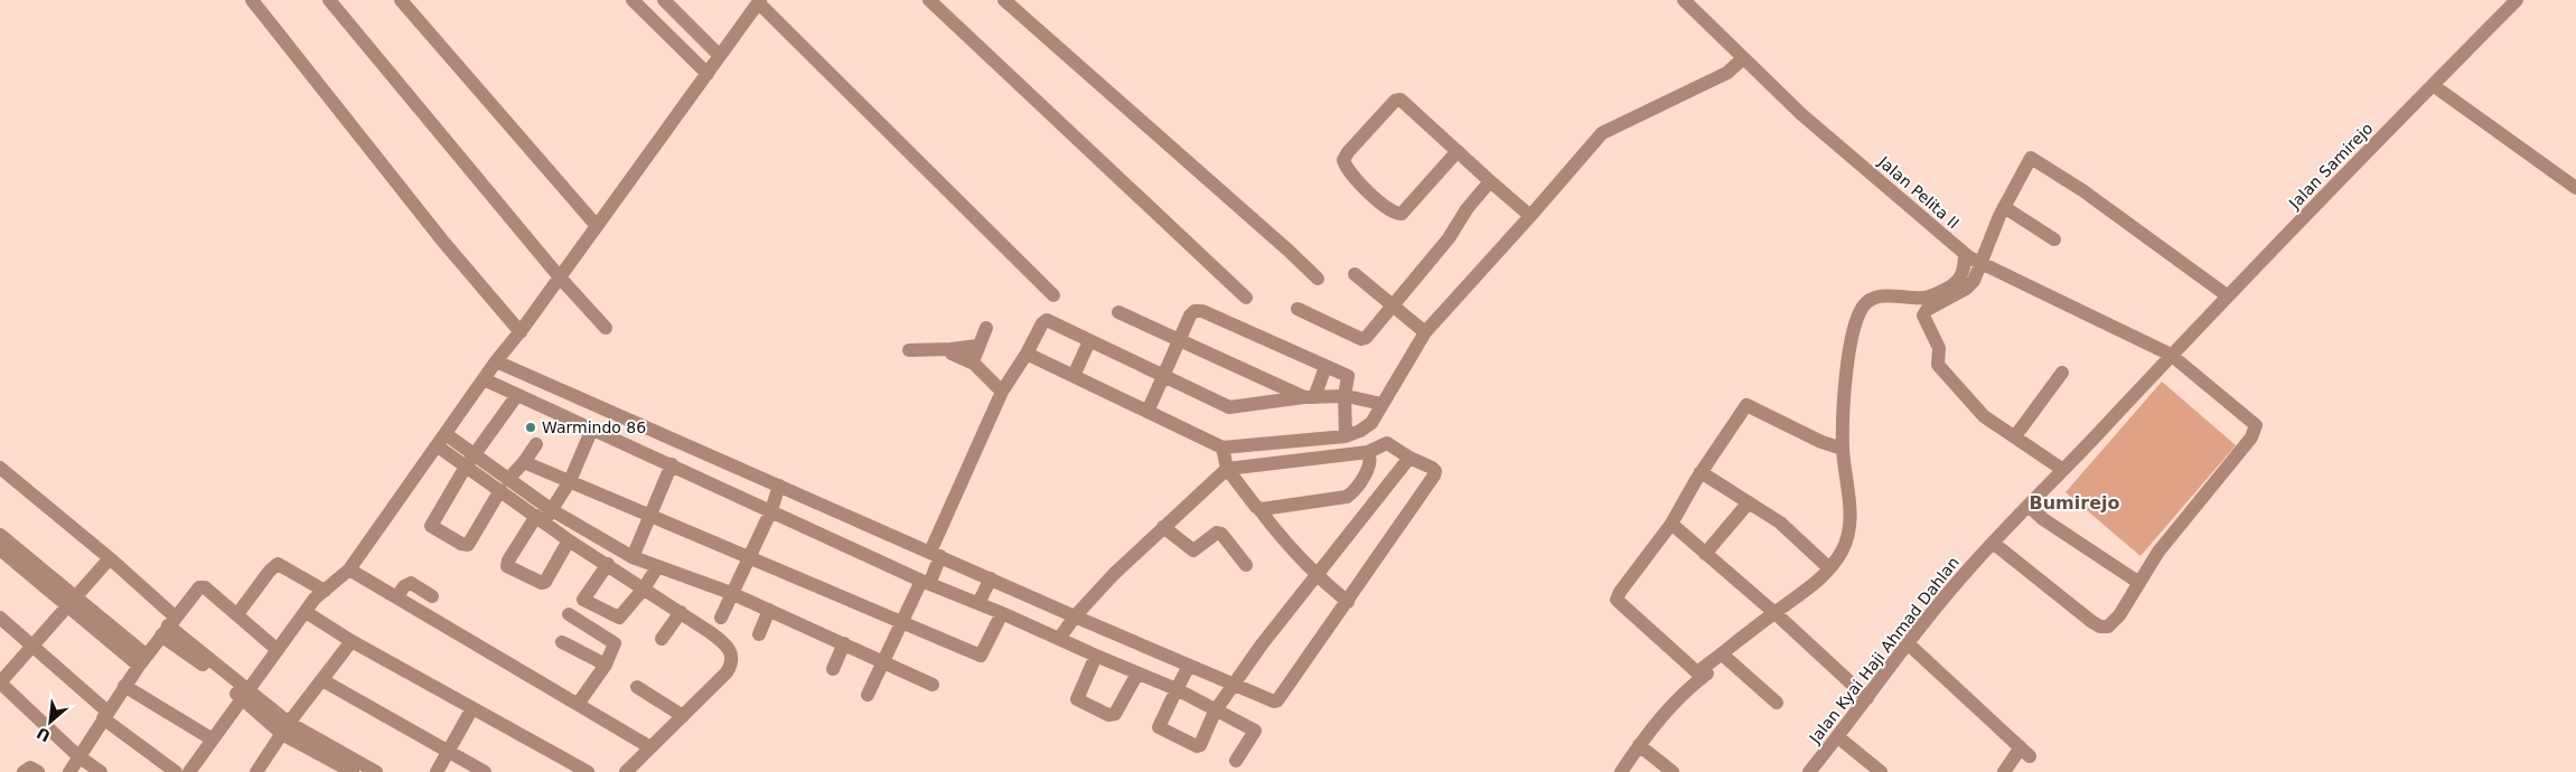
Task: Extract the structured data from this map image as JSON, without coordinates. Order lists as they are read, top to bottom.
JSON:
{
  "streets": {
    "street": ["Jalan Samirejo", "Jalan Pelita II", "Jalan Kyai Haji Ahmad Dahlan"]
  },
  "crossings": [
    ["Jalan Samirejo", "Jalan Pelita II"],
    ["Jalan Samirejo", "Jalan Kyai Haji Ahmad Dahlan"],
    ["Jalan Pelita II", "Jalan Kyai Haji Ahmad Dahlan"]
  ],
  "districts": ["Bumirejo"],
  "places": ["Warmindo 86"],
  "north": "bottom left"
}
